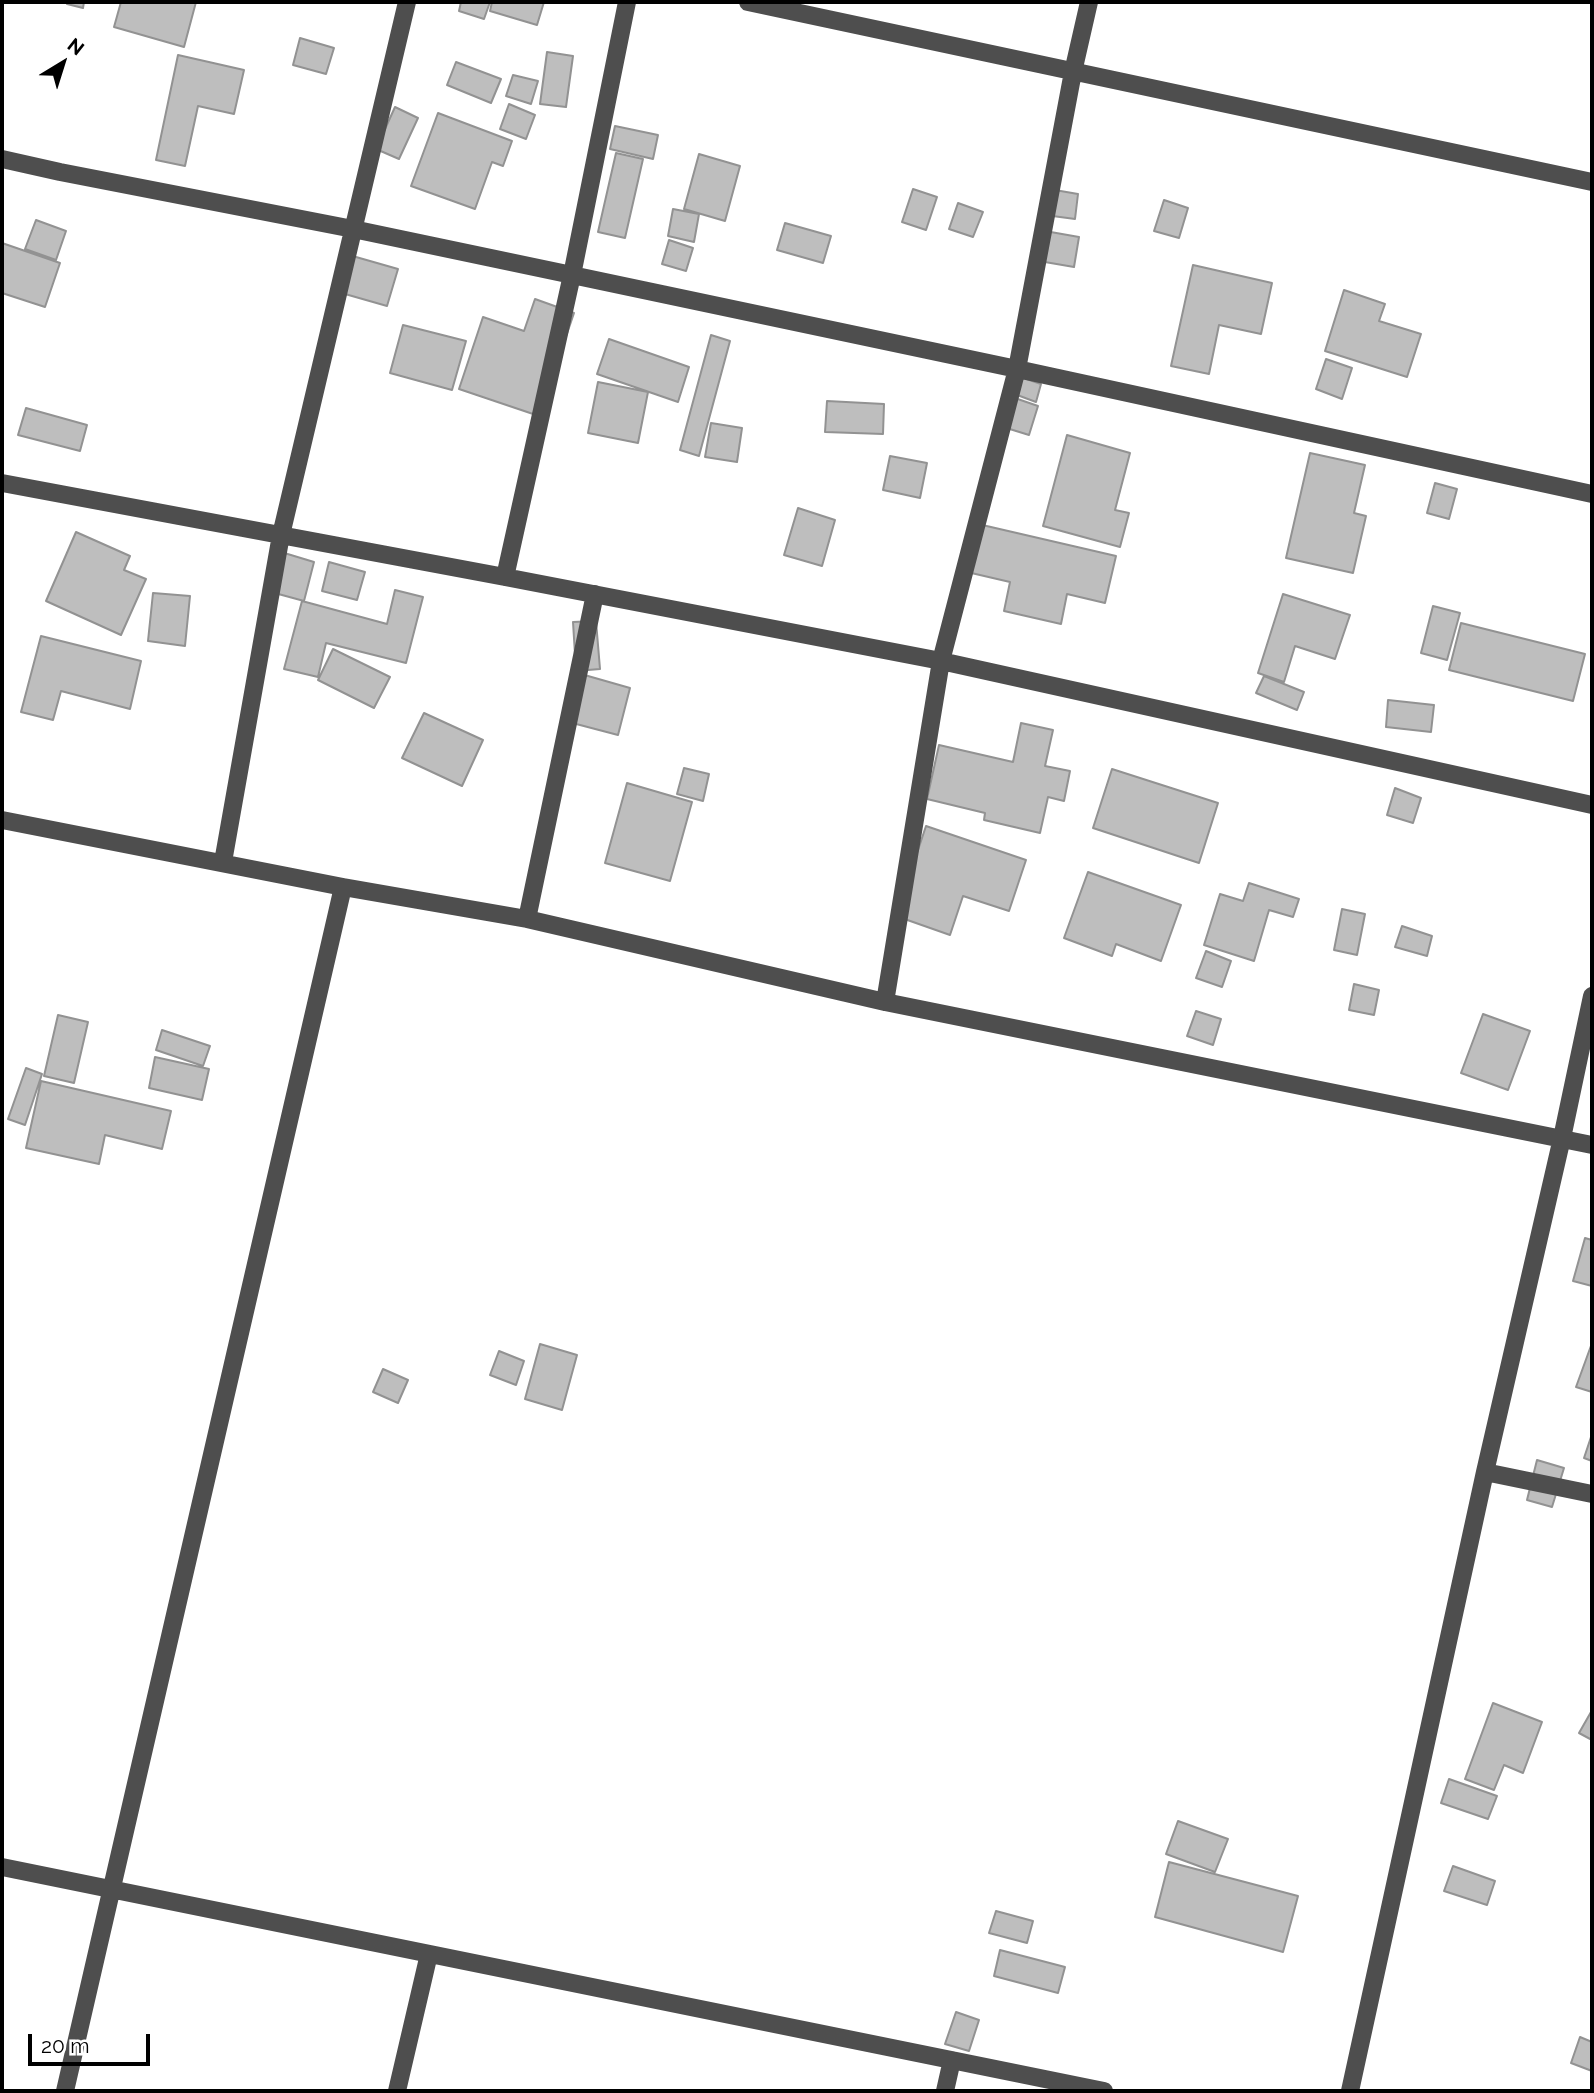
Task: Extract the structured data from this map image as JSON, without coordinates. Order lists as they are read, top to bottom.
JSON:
{
  "scale_bar": "20 m",
  "north": "top right"
}
